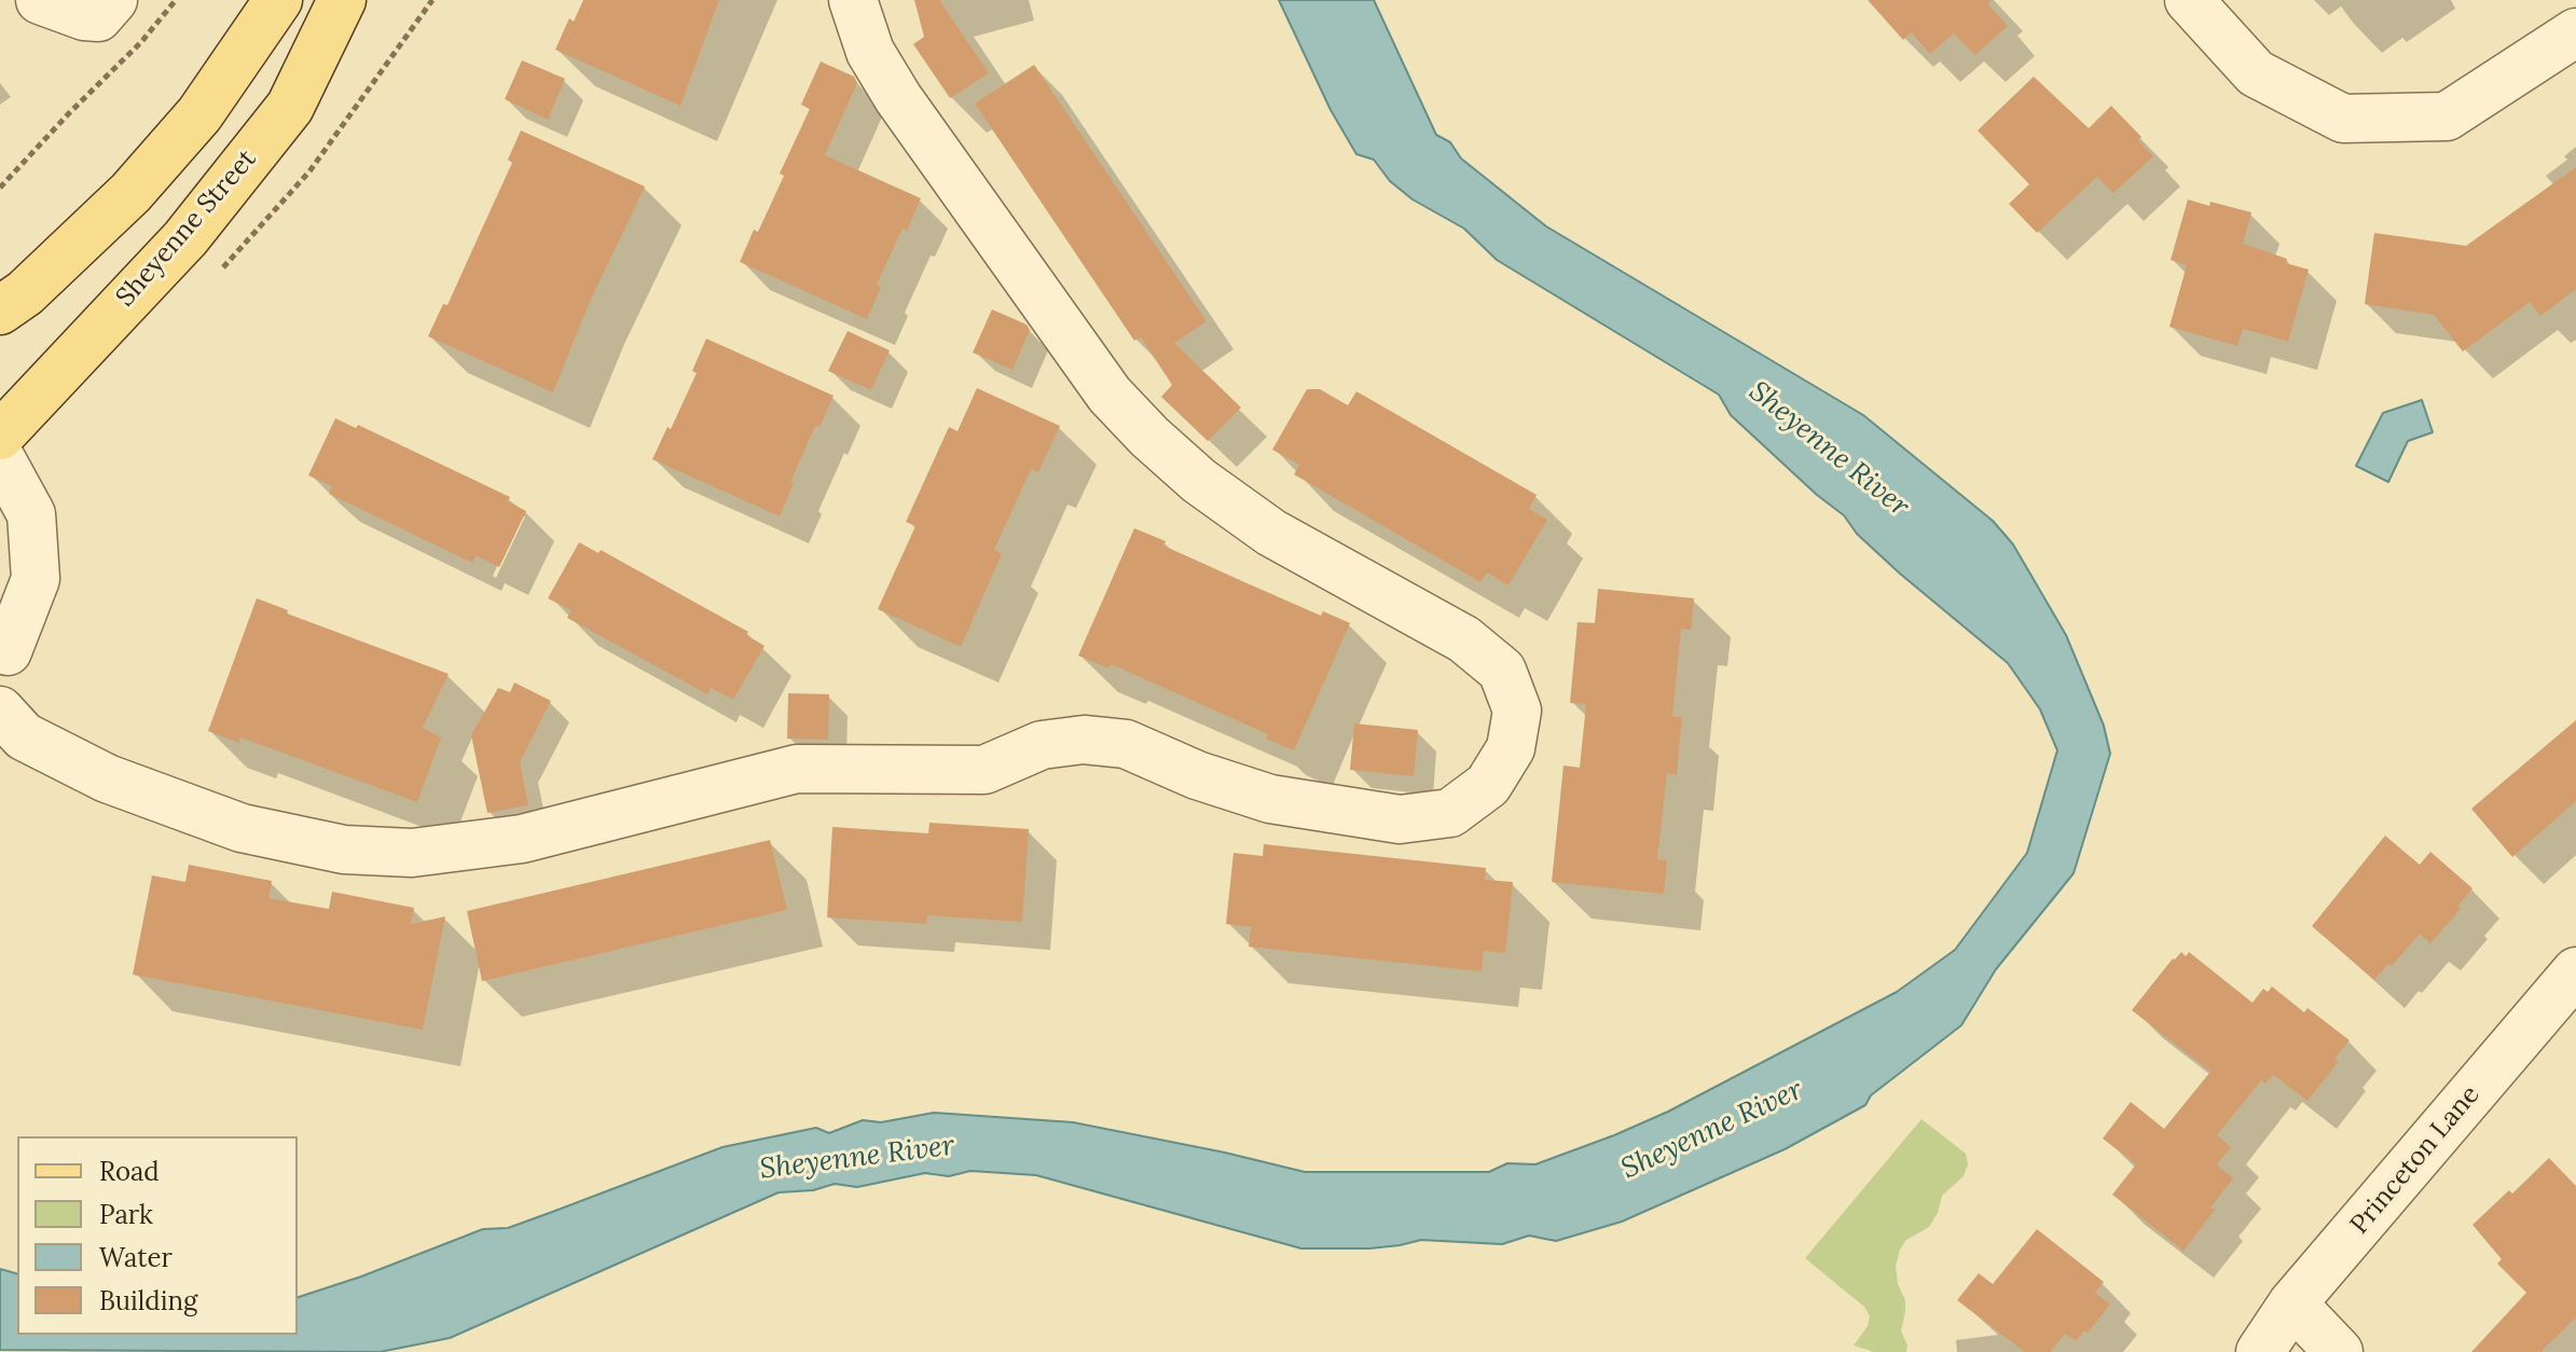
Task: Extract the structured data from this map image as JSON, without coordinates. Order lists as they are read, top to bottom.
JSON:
{
  "streets": {
    "main road": ["Sheyenne Street"],
    "street": ["Princeton Lane"]
  },
  "water": ["Sheyenne River"],
  "legend": [
    "Road",
    "Park",
    "Water",
    "Building"
  ]
}
